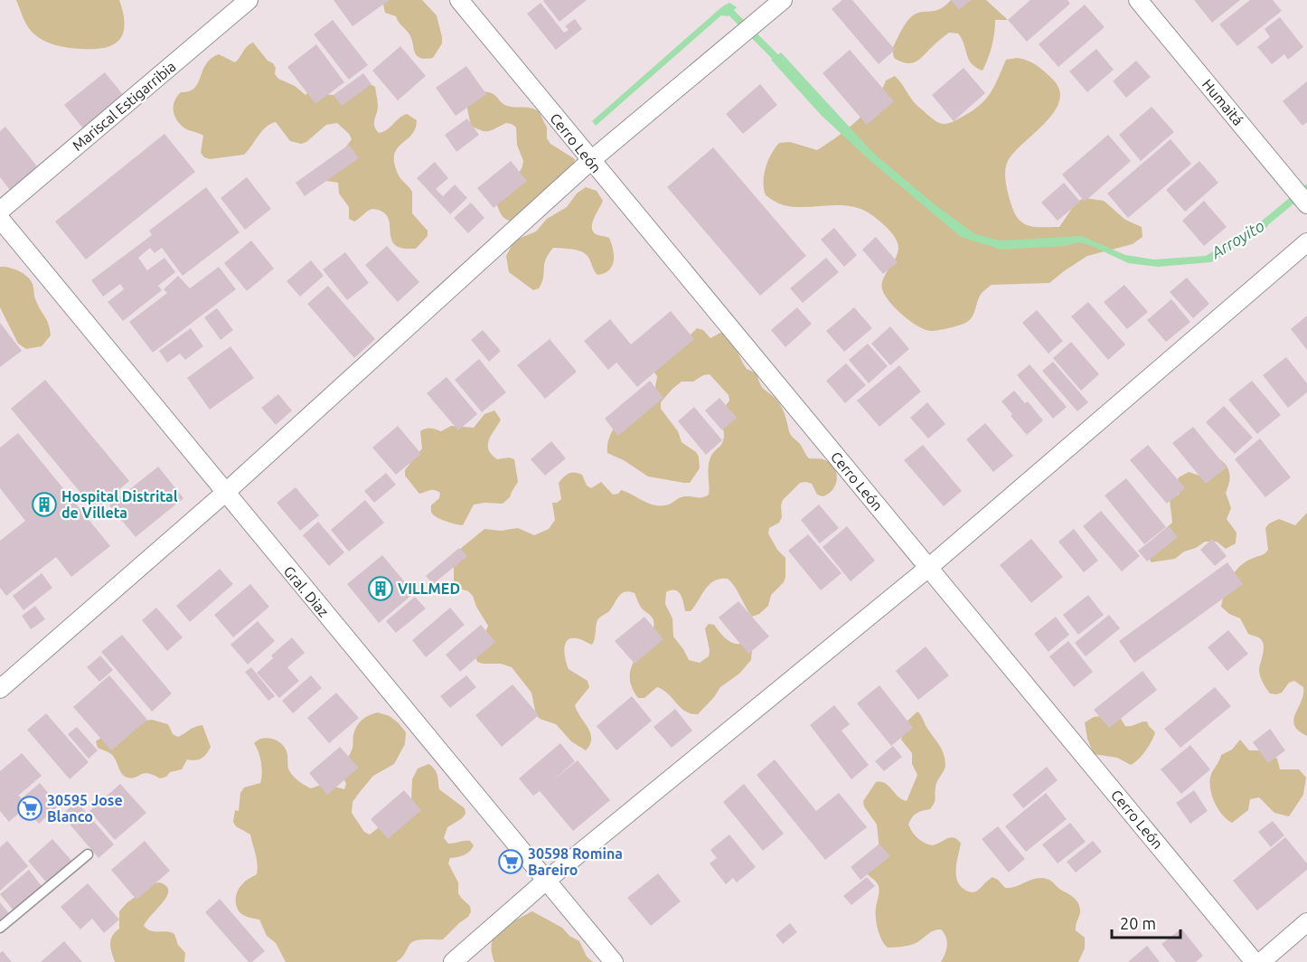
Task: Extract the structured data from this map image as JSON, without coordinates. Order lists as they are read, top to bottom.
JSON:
{
  "streets": {
    "street": [
      "Humaitá",
      "Mariscal Estigarribia",
      "Cerro León",
      "Gral. Diaz"
    ]
  },
  "water": ["Arroyito"],
  "places": {
    "building": ["Hospital Distrital de Villeta", "VILLMED"],
    "supermarket": ["30595 Jose Blanco", "30598 Romina Bareiro"]
  },
  "scale_bar": "20 m"
}
